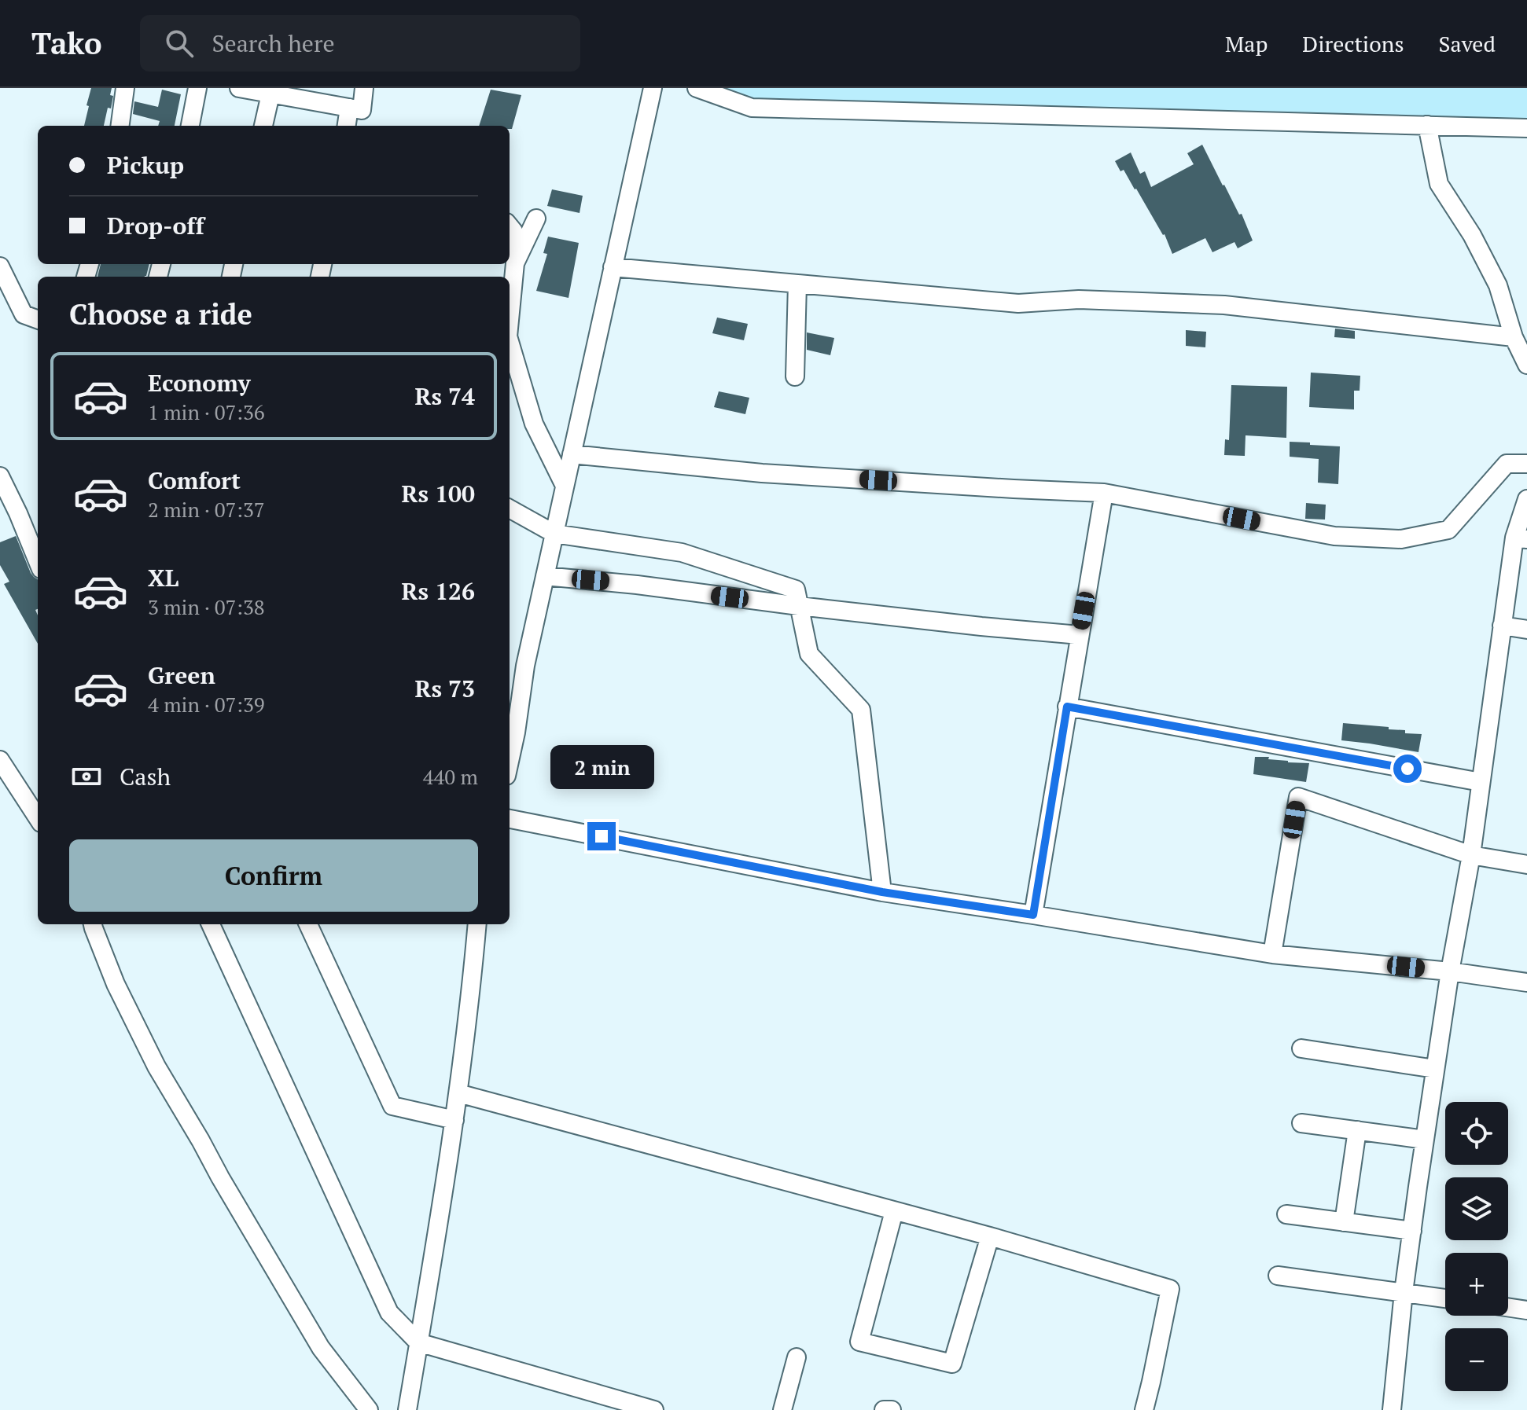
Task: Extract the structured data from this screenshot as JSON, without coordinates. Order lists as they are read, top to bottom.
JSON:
{
  "page": {
    "header": "Tako",
    "search": "Search here",
    "nav": ["Map", "Directions", "Saved"],
    "banner": ["Pickup", "Drop-off"],
    "heading": "Choose a ride",
    "list": [
      {
        "name": "Economy",
        "note": "1 min · 07:36",
        "value": "Rs 74"
      },
      {
        "name": "Comfort",
        "note": "2 min · 07:37",
        "value": "Rs 100"
      },
      {
        "name": "XL",
        "note": "3 min · 07:38",
        "value": "Rs 126"
      },
      {
        "name": "Green",
        "note": "4 min · 07:39",
        "value": "Rs 73"
      }
    ],
    "pay": ["Cash", "440 m"],
    "bubble": "2 min",
    "buttons": "Confirm",
    "map_buttons": ["+", "−"]
  }
}
